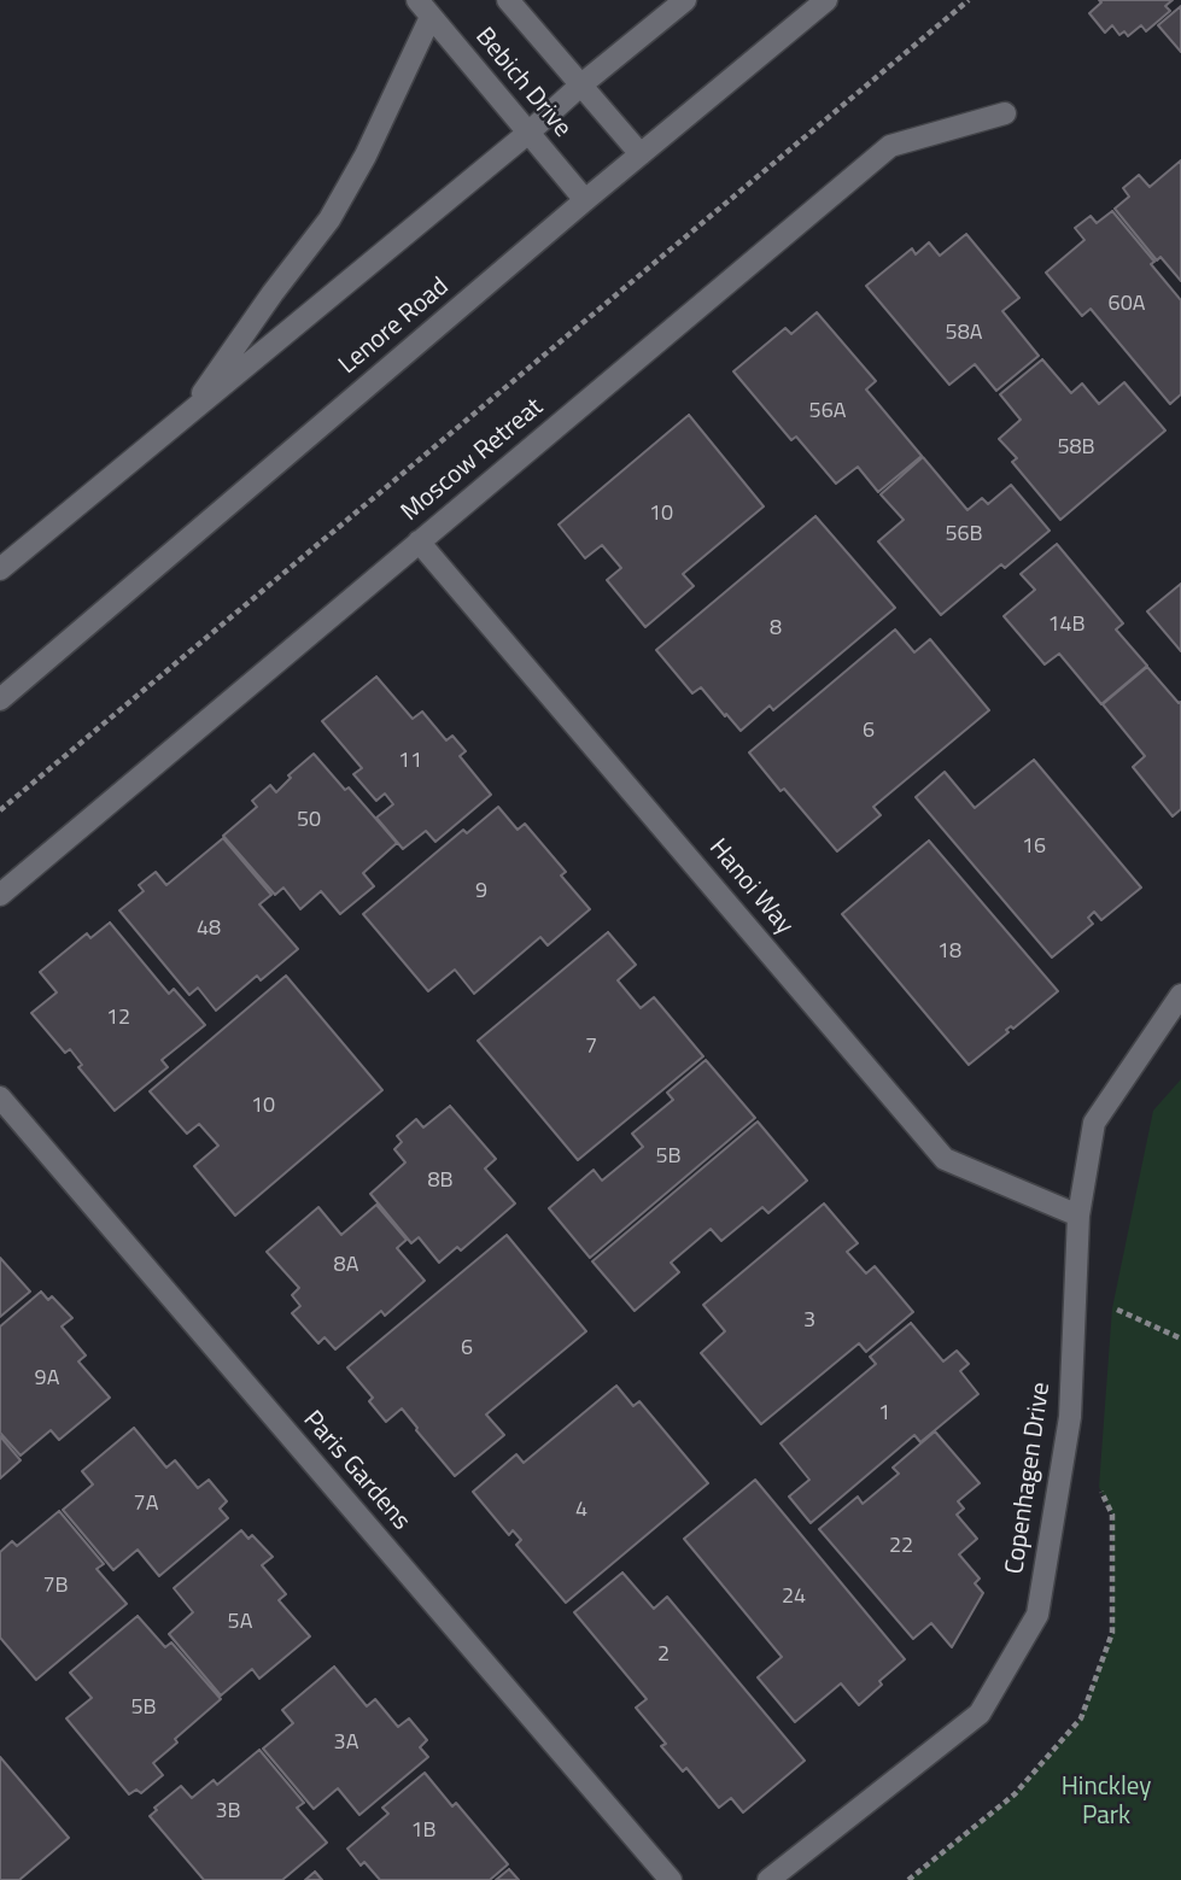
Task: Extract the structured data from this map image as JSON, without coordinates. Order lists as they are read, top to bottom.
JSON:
{
  "streets": {
    "street": [
      "Bebich Drive",
      "Lenore Road",
      "Moscow Retreat",
      "Hanoi Way",
      "Paris Gardens",
      "Copenhagen Drive"
    ]
  },
  "crossings": [
    ["Bebich Drive", "Lenore Road"],
    ["Moscow Retreat", "Hanoi Way"],
    ["Hanoi Way", "Copenhagen Drive"]
  ],
  "parks": ["Hinckley Park"],
  "house_numbers": [
    "60A",
    "58A",
    "56A",
    "58B",
    "10",
    "56B",
    "14B",
    "8",
    "6",
    "11",
    "50",
    "16",
    "9",
    "48",
    "18",
    "12",
    "7",
    "10",
    "5B",
    "8B",
    "8A",
    "3",
    "6",
    "9A",
    "1",
    "7A",
    "4",
    "22",
    "7B",
    "24",
    "5A",
    "2",
    "5B",
    "3A",
    "3B",
    "1B"
  ]
}
